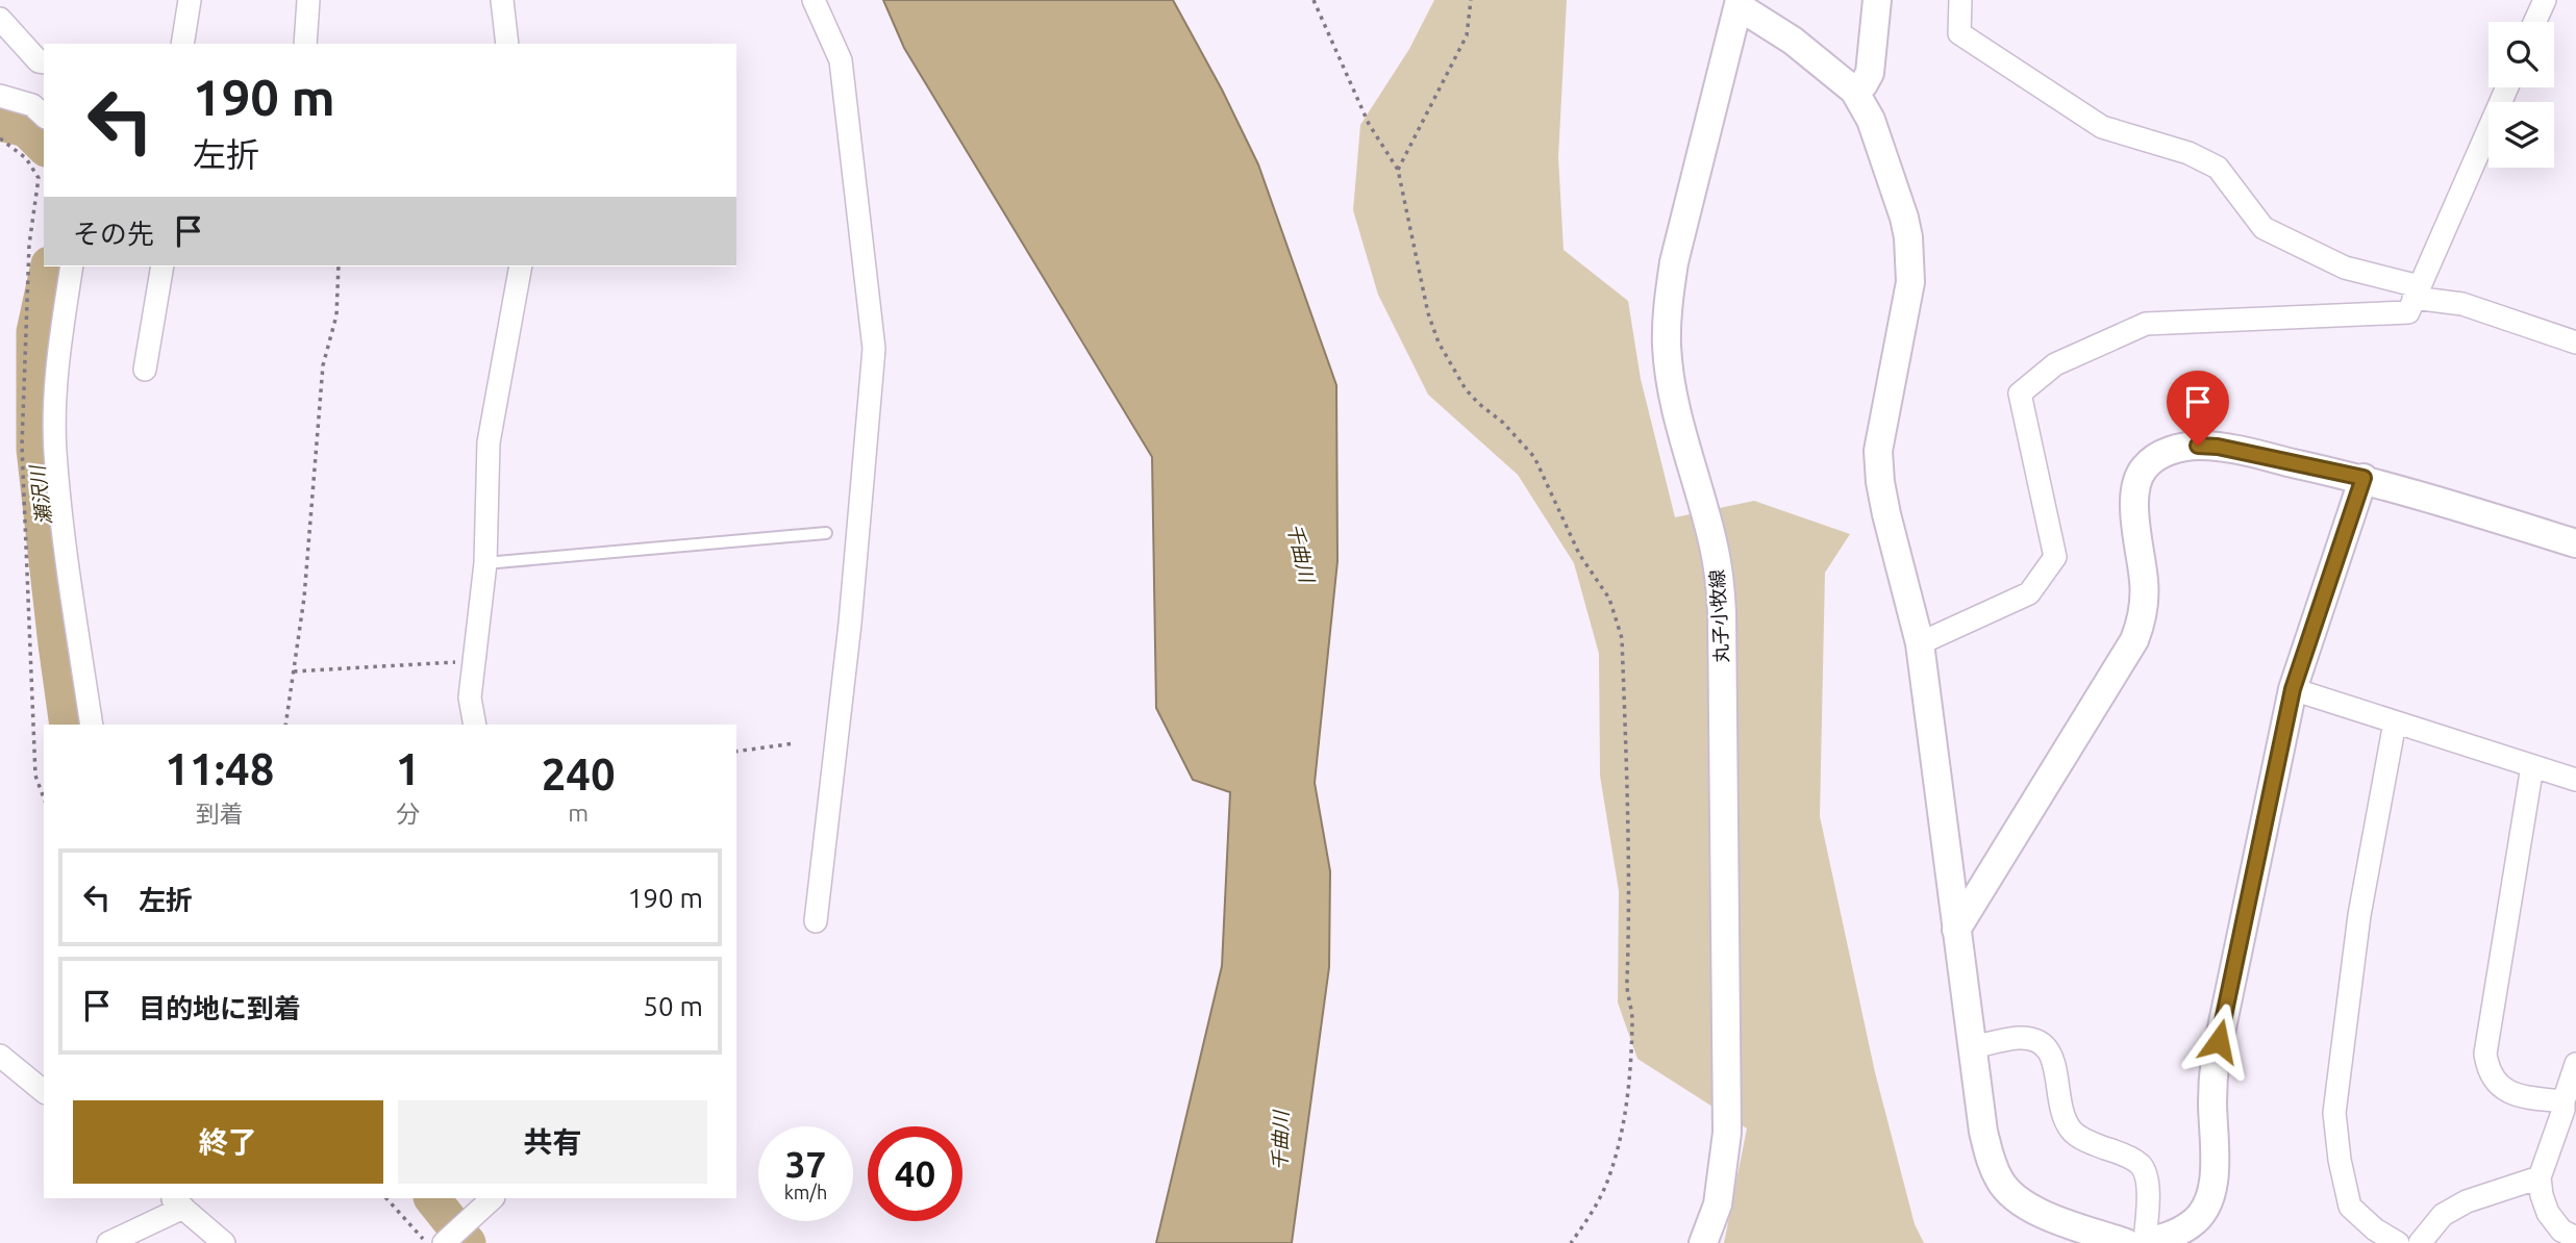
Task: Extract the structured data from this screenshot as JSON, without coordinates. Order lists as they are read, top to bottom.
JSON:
{
  "streets": {
    "street": ["丸子小牧線"]
  },
  "water": ["瀬沢川", "千曲川"],
  "page": {
    "turn": ["190 m", "左折"],
    "then": "その先",
    "eta": [
      "11:48",
      "到着",
      "1",
      "分",
      "240",
      "m"
    ],
    "list": [
      {
        "name": "左折",
        "value": "190 m"
      },
      {
        "name": "目的地に到着",
        "value": "50 m"
      }
    ],
    "buttons": ["終了", "共有"],
    "speed": "37 km/h",
    "limit": "40"
  }
}
